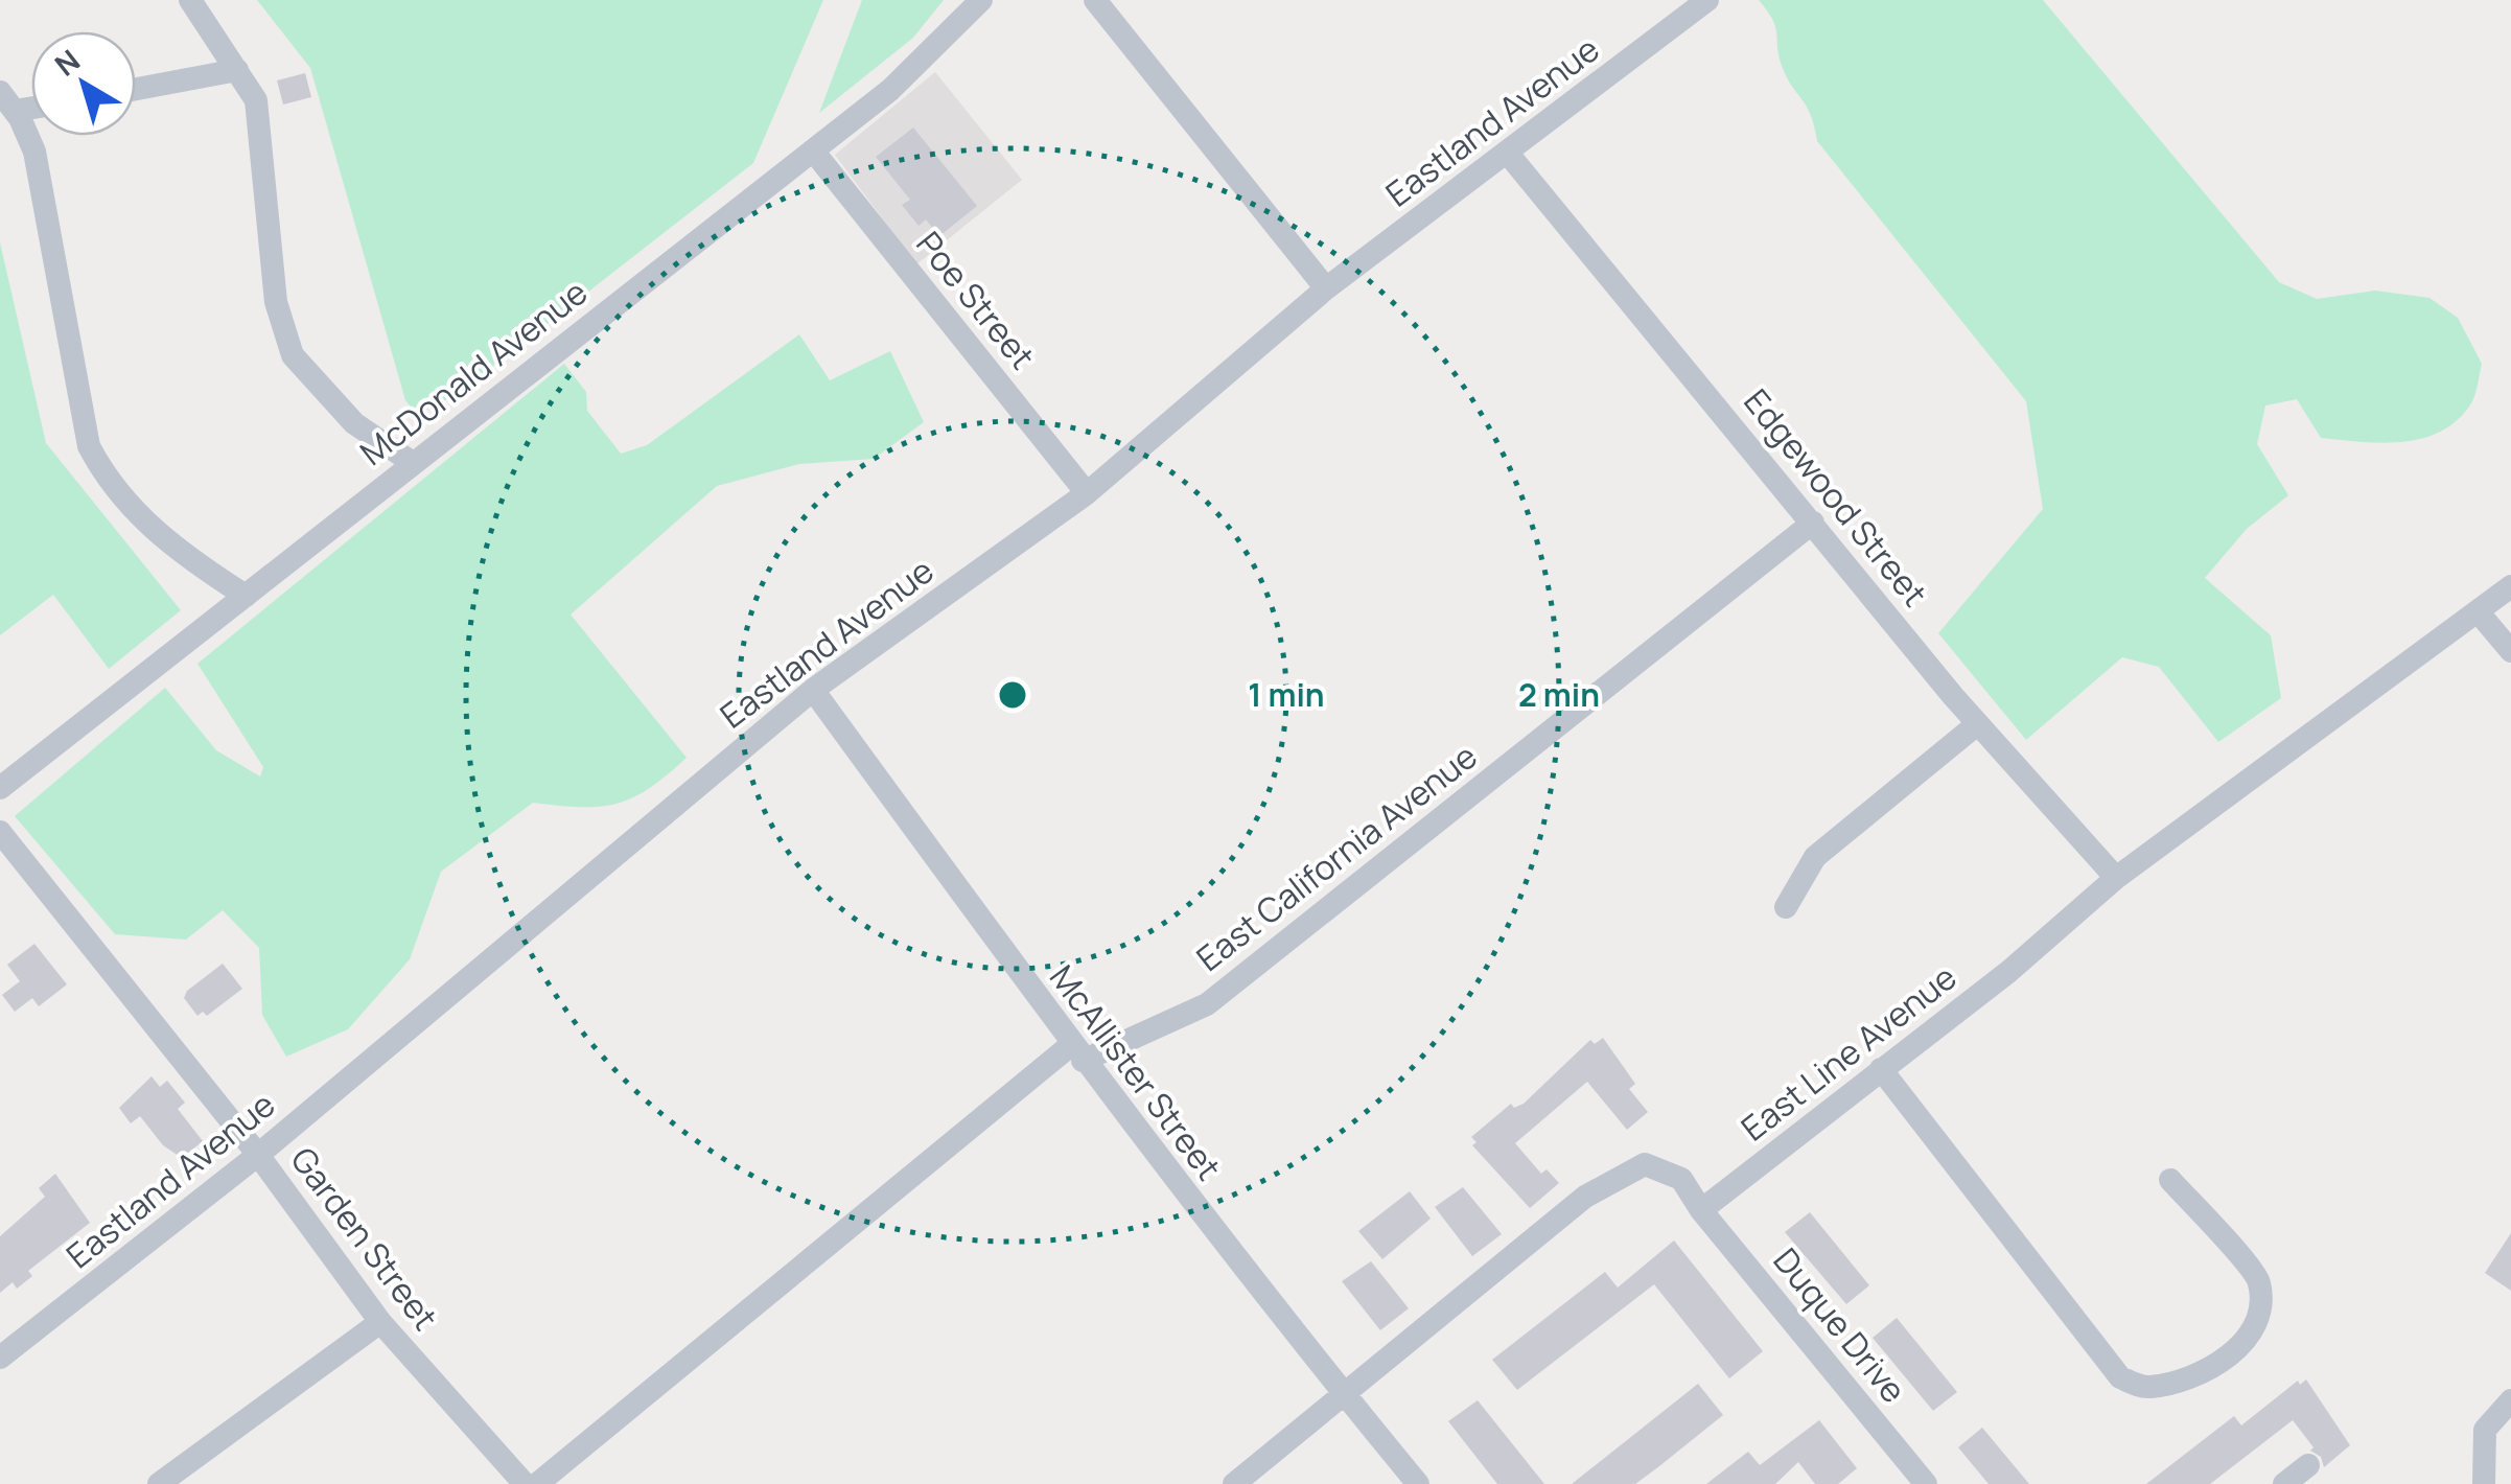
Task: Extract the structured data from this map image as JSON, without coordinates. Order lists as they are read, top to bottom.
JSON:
{
  "streets": {
    "street": [
      "Eastland Avenue",
      "Poe Street",
      "McDonald Avenue",
      "Edgewood Street",
      "East California Avenue",
      "East Line Avenue",
      "McAllister Street",
      "Garden Street",
      "Duque Drive"
    ]
  },
  "crossings": [
    ["Eastland Avenue", "Poe Street"],
    ["Eastland Avenue", "Edgewood Street"],
    ["Eastland Avenue", "McAllister Street"],
    ["Eastland Avenue", "Garden Street"],
    ["Poe Street", "McDonald Avenue"],
    ["Edgewood Street", "East California Avenue"],
    ["Edgewood Street", "East Line Avenue"],
    ["East California Avenue", "McAllister Street"],
    ["East Line Avenue", "Duque Drive"]
  ],
  "north": "top left",
  "rings": ["1 min", "2 min"]
}
